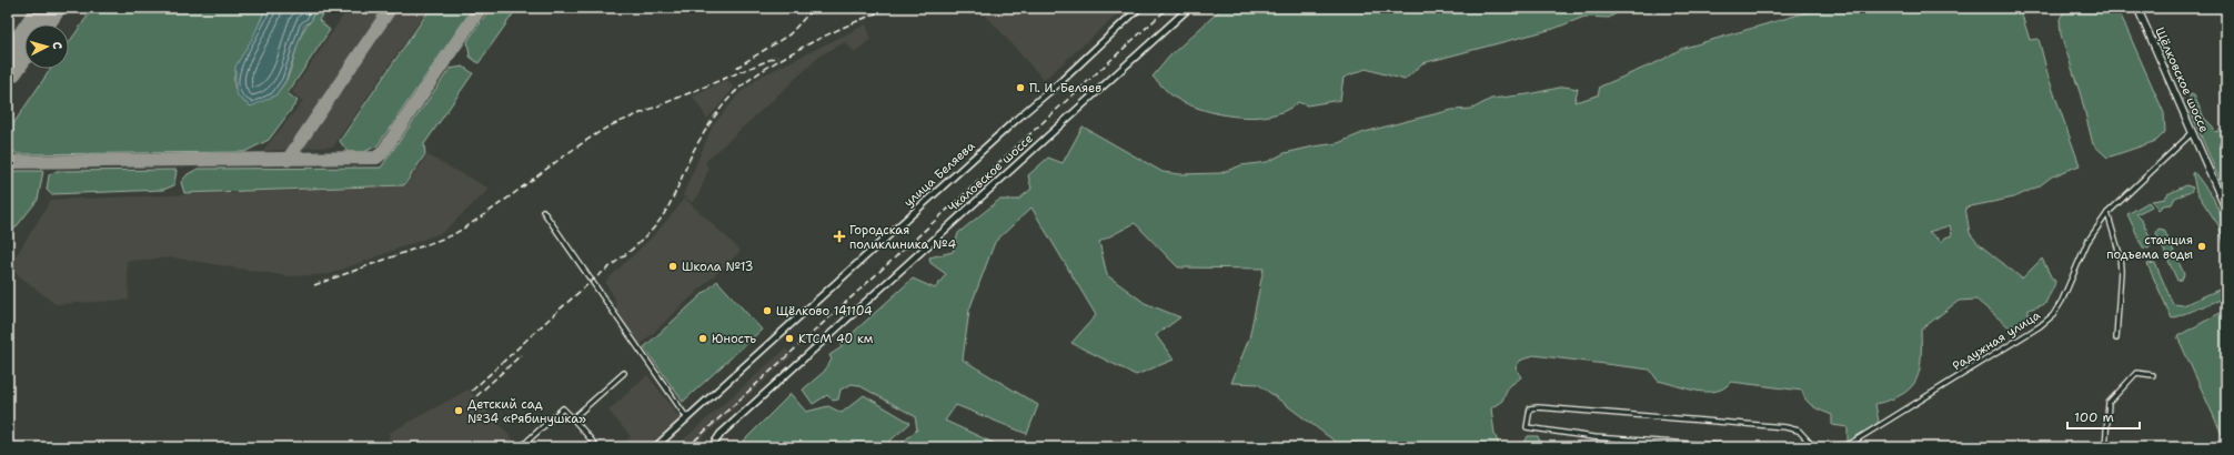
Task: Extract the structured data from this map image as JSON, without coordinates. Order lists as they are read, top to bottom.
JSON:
{
  "streets": {
    "main road": ["Щёлковское шоссе"],
    "street": ["Чкаловское шоссе", "улица Беляева", "Радужная улица"]
  },
  "crossings": [
    ["Щёлковское шоссе", "Радужная улица"]
  ],
  "places": {
    "other": [
      "П. И. Беляев",
      "станция подъема воды",
      "Школа №13",
      "Щёлково 141104",
      "Юность",
      "КТСМ 40 км",
      "Детский сад №34 «Рябинушка»"
    ],
    "health": ["Городская поликлиника №4"]
  },
  "scale_bar": "100 m",
  "north": "right"
}
